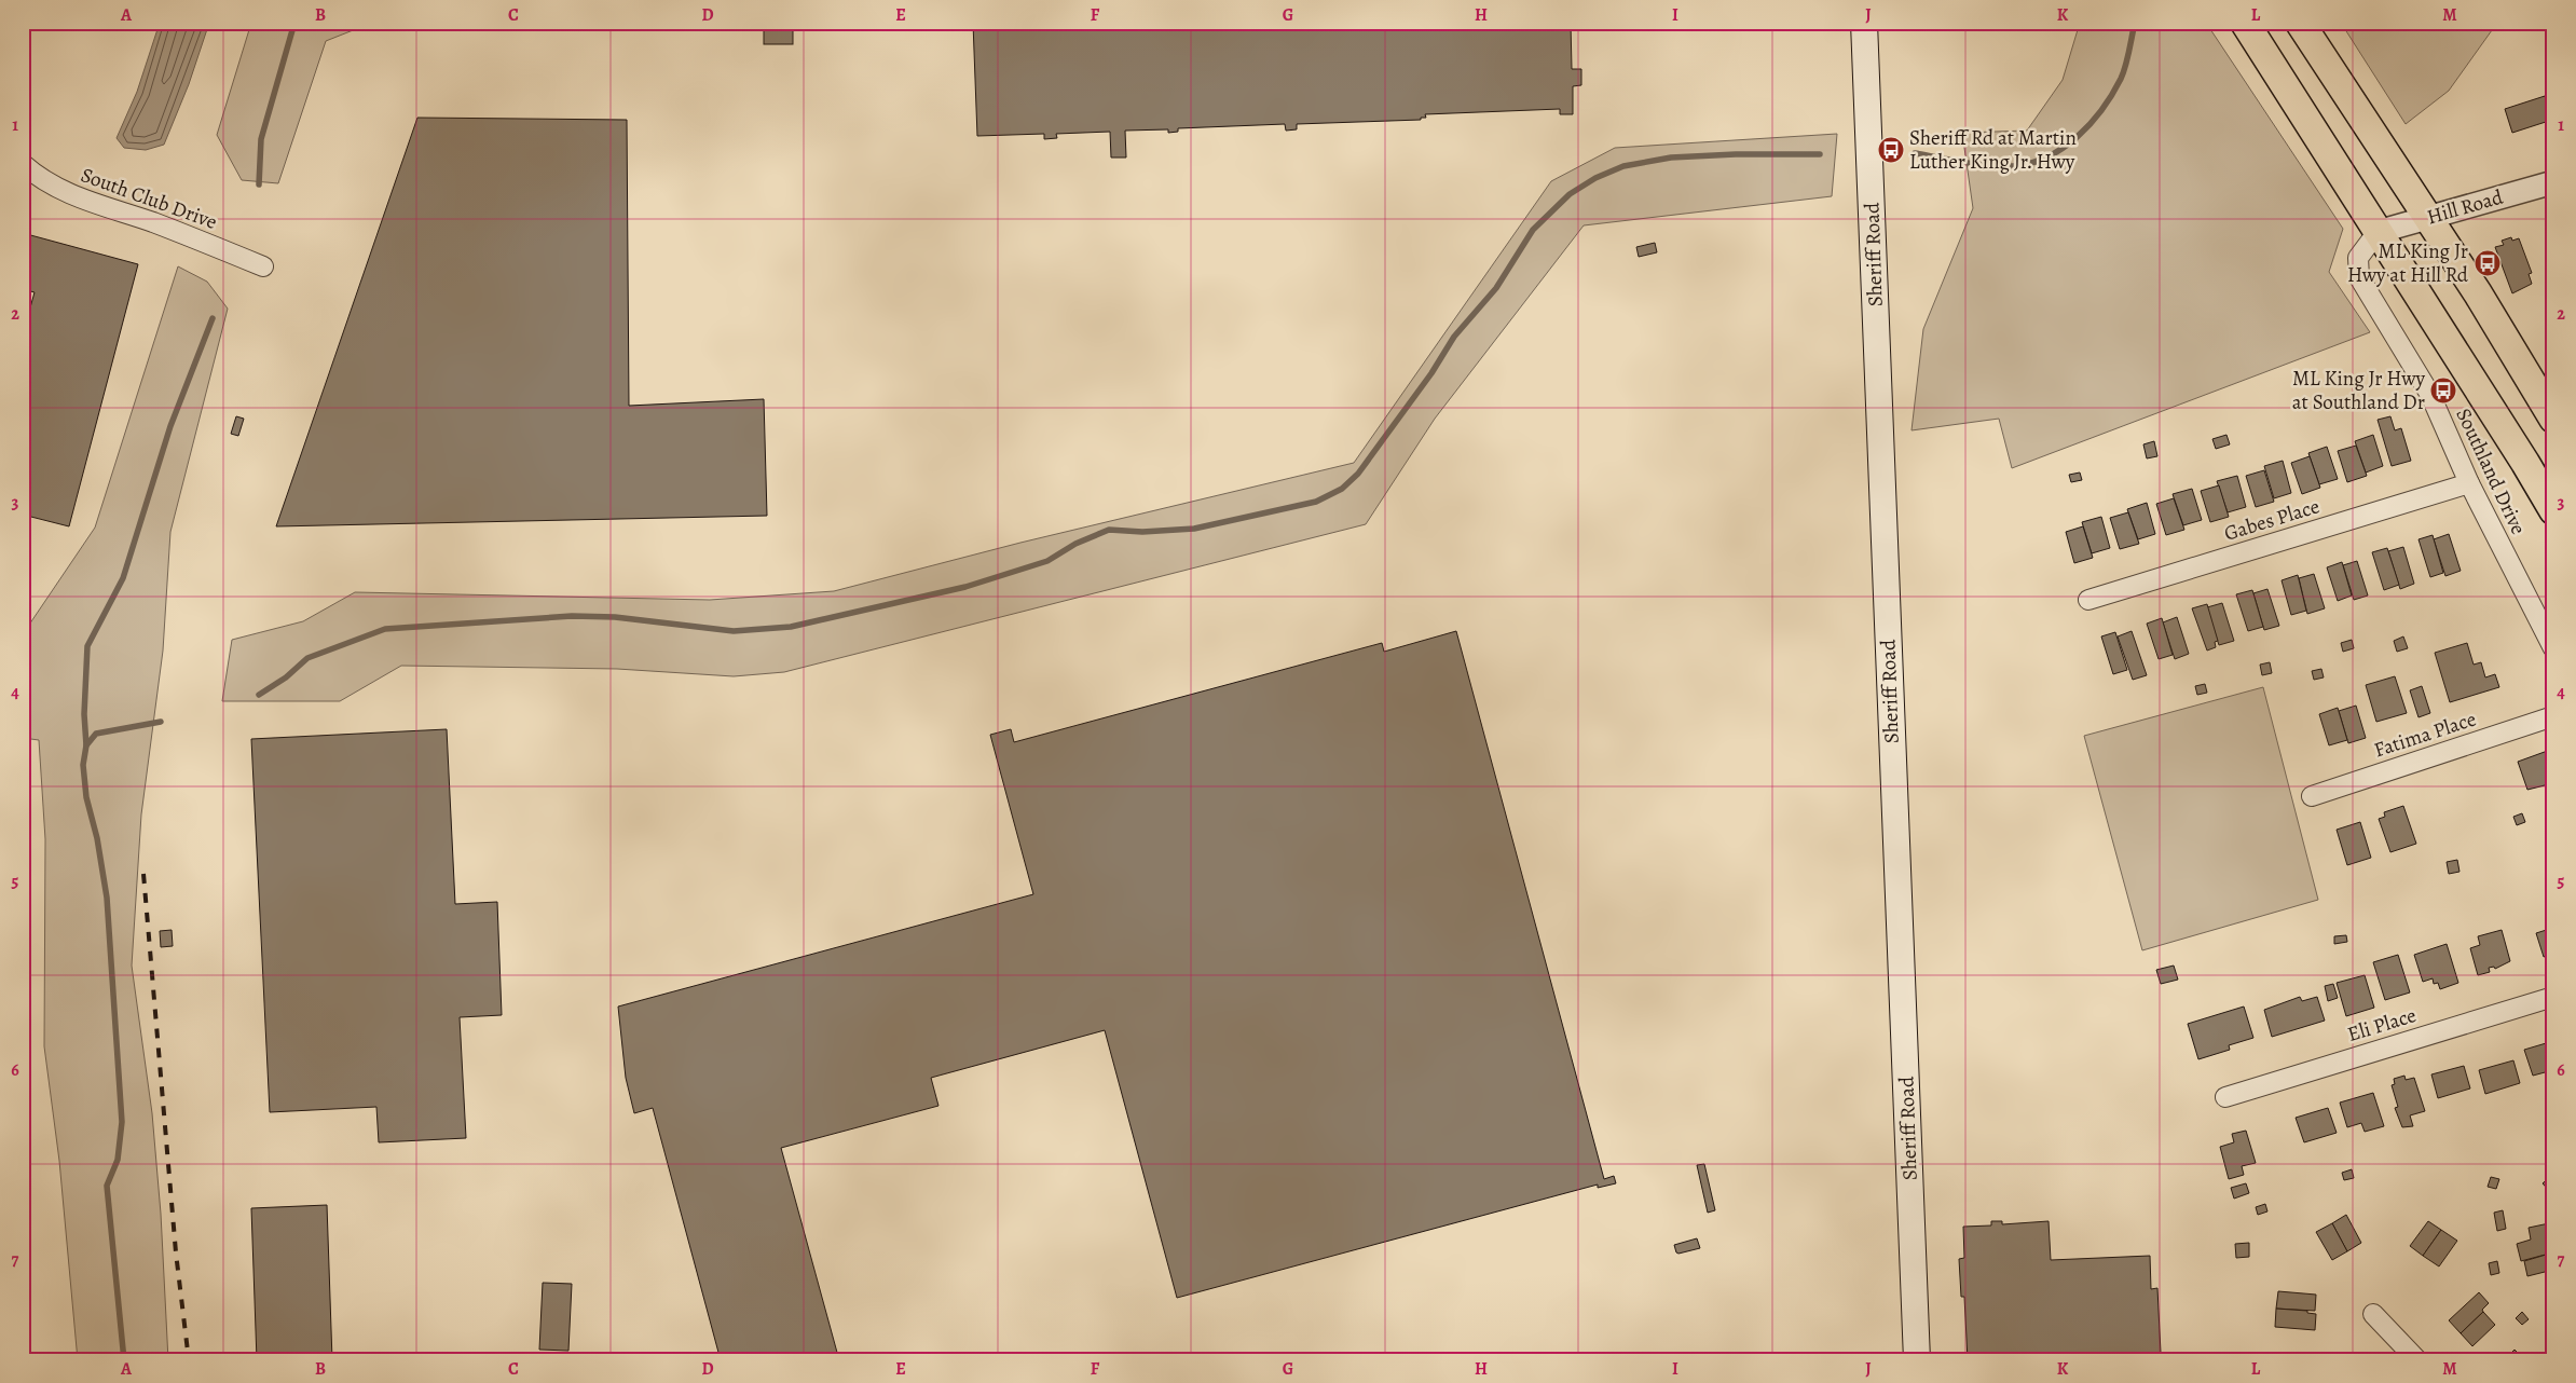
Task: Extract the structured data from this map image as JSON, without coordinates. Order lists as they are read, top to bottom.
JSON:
{
  "streets": {
    "main road": ["Sheriff Road"],
    "street": [
      "South Club Drive",
      "Hill Road",
      "Southland Drive",
      "Gabes Place",
      "Fatima Place",
      "Eli Place"
    ]
  },
  "crossings": [
    ["Hill Road", "Southland Drive"],
    ["Southland Drive", "Gabes Place"]
  ],
  "places": {
    "bus stop": ["Sheriff Rd at Martin Luther King Jr. Hwy", "ML King Jr Hwy at Hill Rd", "ML King Jr Hwy at Southland Dr"]
  },
  "grid": {
    "columns": [
      "A",
      "B",
      "C",
      "D",
      "E",
      "F",
      "G",
      "H",
      "I",
      "J",
      "K",
      "L",
      "M"
    ],
    "rows": [
      "1",
      "2",
      "3",
      "4",
      "5",
      "6",
      "7"
    ]
  }
}
